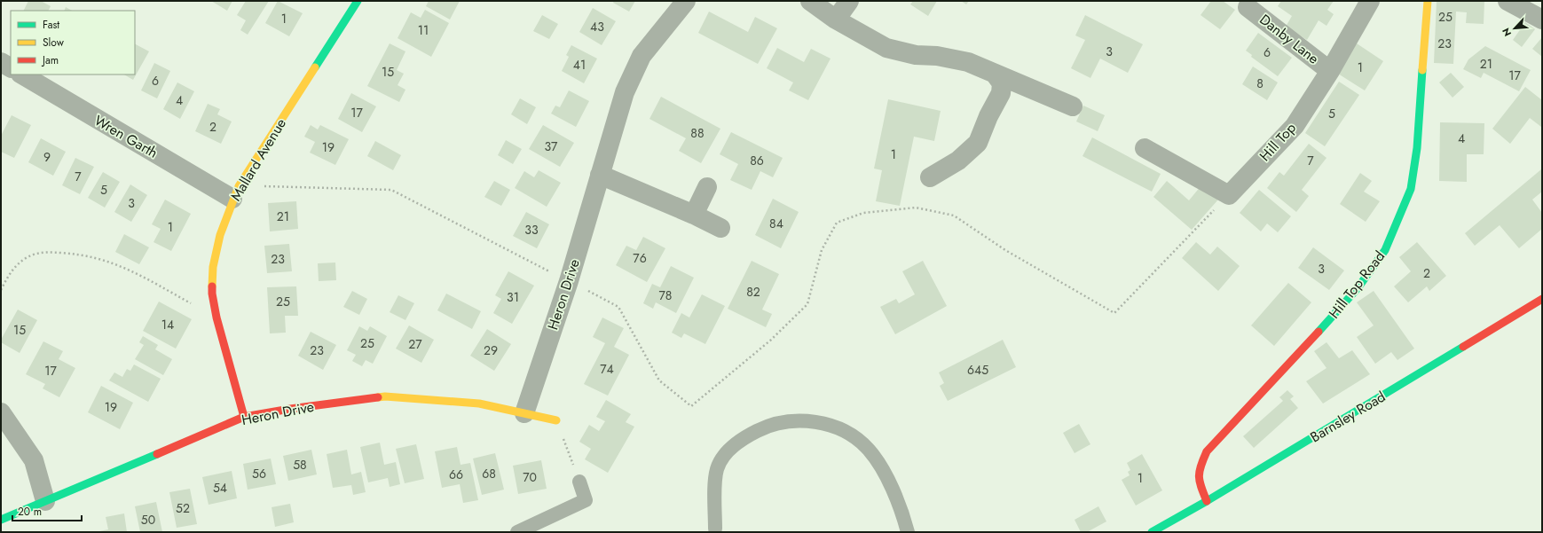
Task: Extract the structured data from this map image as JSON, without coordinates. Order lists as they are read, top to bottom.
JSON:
{
  "streets": {
    "street": [
      "Danby Lane",
      "Wren Garth",
      "Hill Top",
      "Mallard Avenue",
      "Hill Top Road",
      "Heron Drive",
      "Barnsley Road"
    ]
  },
  "crossings": [
    ["Danby Lane", "Hill Top"],
    ["Wren Garth", "Mallard Avenue"],
    ["Mallard Avenue", "Heron Drive"],
    ["Hill Top Road", "Barnsley Road"]
  ],
  "house_numbers": [
    "25",
    "1",
    "43",
    "11",
    "23",
    "3",
    "6",
    "21",
    "41",
    "1",
    "15",
    "17",
    "6",
    "8",
    "4",
    "17",
    "5",
    "2",
    "88",
    "4",
    "37",
    "19",
    "1",
    "9",
    "86",
    "7",
    "7",
    "5",
    "3",
    "21",
    "84",
    "1",
    "33",
    "76",
    "23",
    "3",
    "2",
    "82",
    "78",
    "31",
    "25",
    "14",
    "15",
    "25",
    "27",
    "23",
    "29",
    "74",
    "645",
    "17",
    "19",
    "58",
    "56",
    "68",
    "66",
    "70",
    "1",
    "54",
    "52",
    "50"
  ],
  "legend": ["Fast", "Slow", "Jam"],
  "scale_bar": "20 m",
  "north": "bottom left"
}
